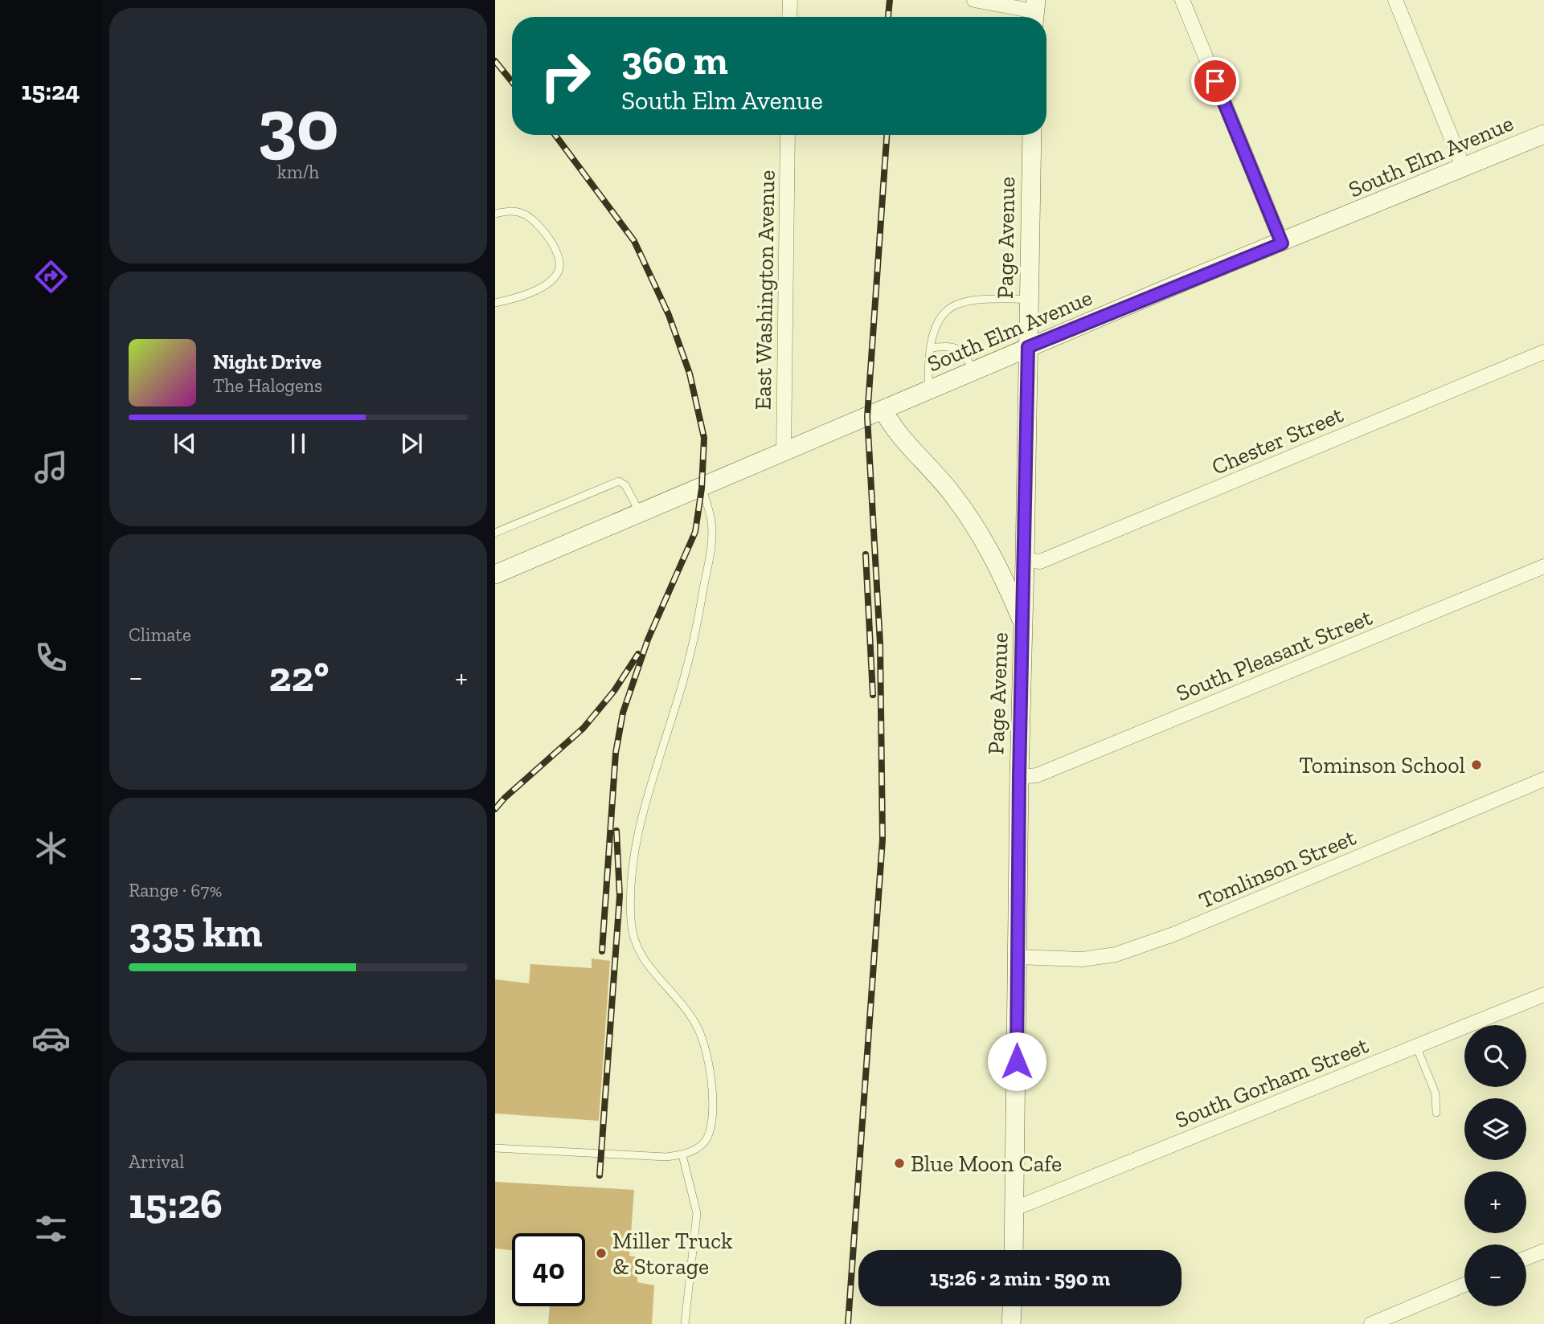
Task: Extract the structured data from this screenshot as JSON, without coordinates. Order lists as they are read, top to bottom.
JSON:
{
  "streets": {
    "street": [
      "South Elm Avenue",
      "Page Avenue",
      "East Washington Avenue",
      "Chester Street",
      "South Pleasant Street",
      "Tomlinson Street",
      "South Gorham Street"
    ]
  },
  "crossings": [
    ["South Elm Avenue", "Page Avenue"],
    ["South Elm Avenue", "East Washington Avenue"],
    ["Page Avenue", "Chester Street"],
    ["Page Avenue", "South Pleasant Street"],
    ["Page Avenue", "Tomlinson Street"],
    ["Page Avenue", "South Gorham Street"]
  ],
  "places": ["Tominson School", "Blue Moon Cafe", "Miller Truck & Storage"],
  "page": {
    "tabs": "15:24",
    "tile": [
      ["30", "km/h"],
      "Climate",
      ["Range · 67%", "335 km"],
      ["Arrival", "15:26"]
    ],
    "turn": ["360 m", "South Elm Avenue"],
    "song": ["Night Drive", "The Halogens"],
    "heat": ["−", "22°", "+"],
    "map_buttons": ["+", "−"],
    "limit": "40",
    "trip": "15:26 · 2 min · 590 m"
  }
}
